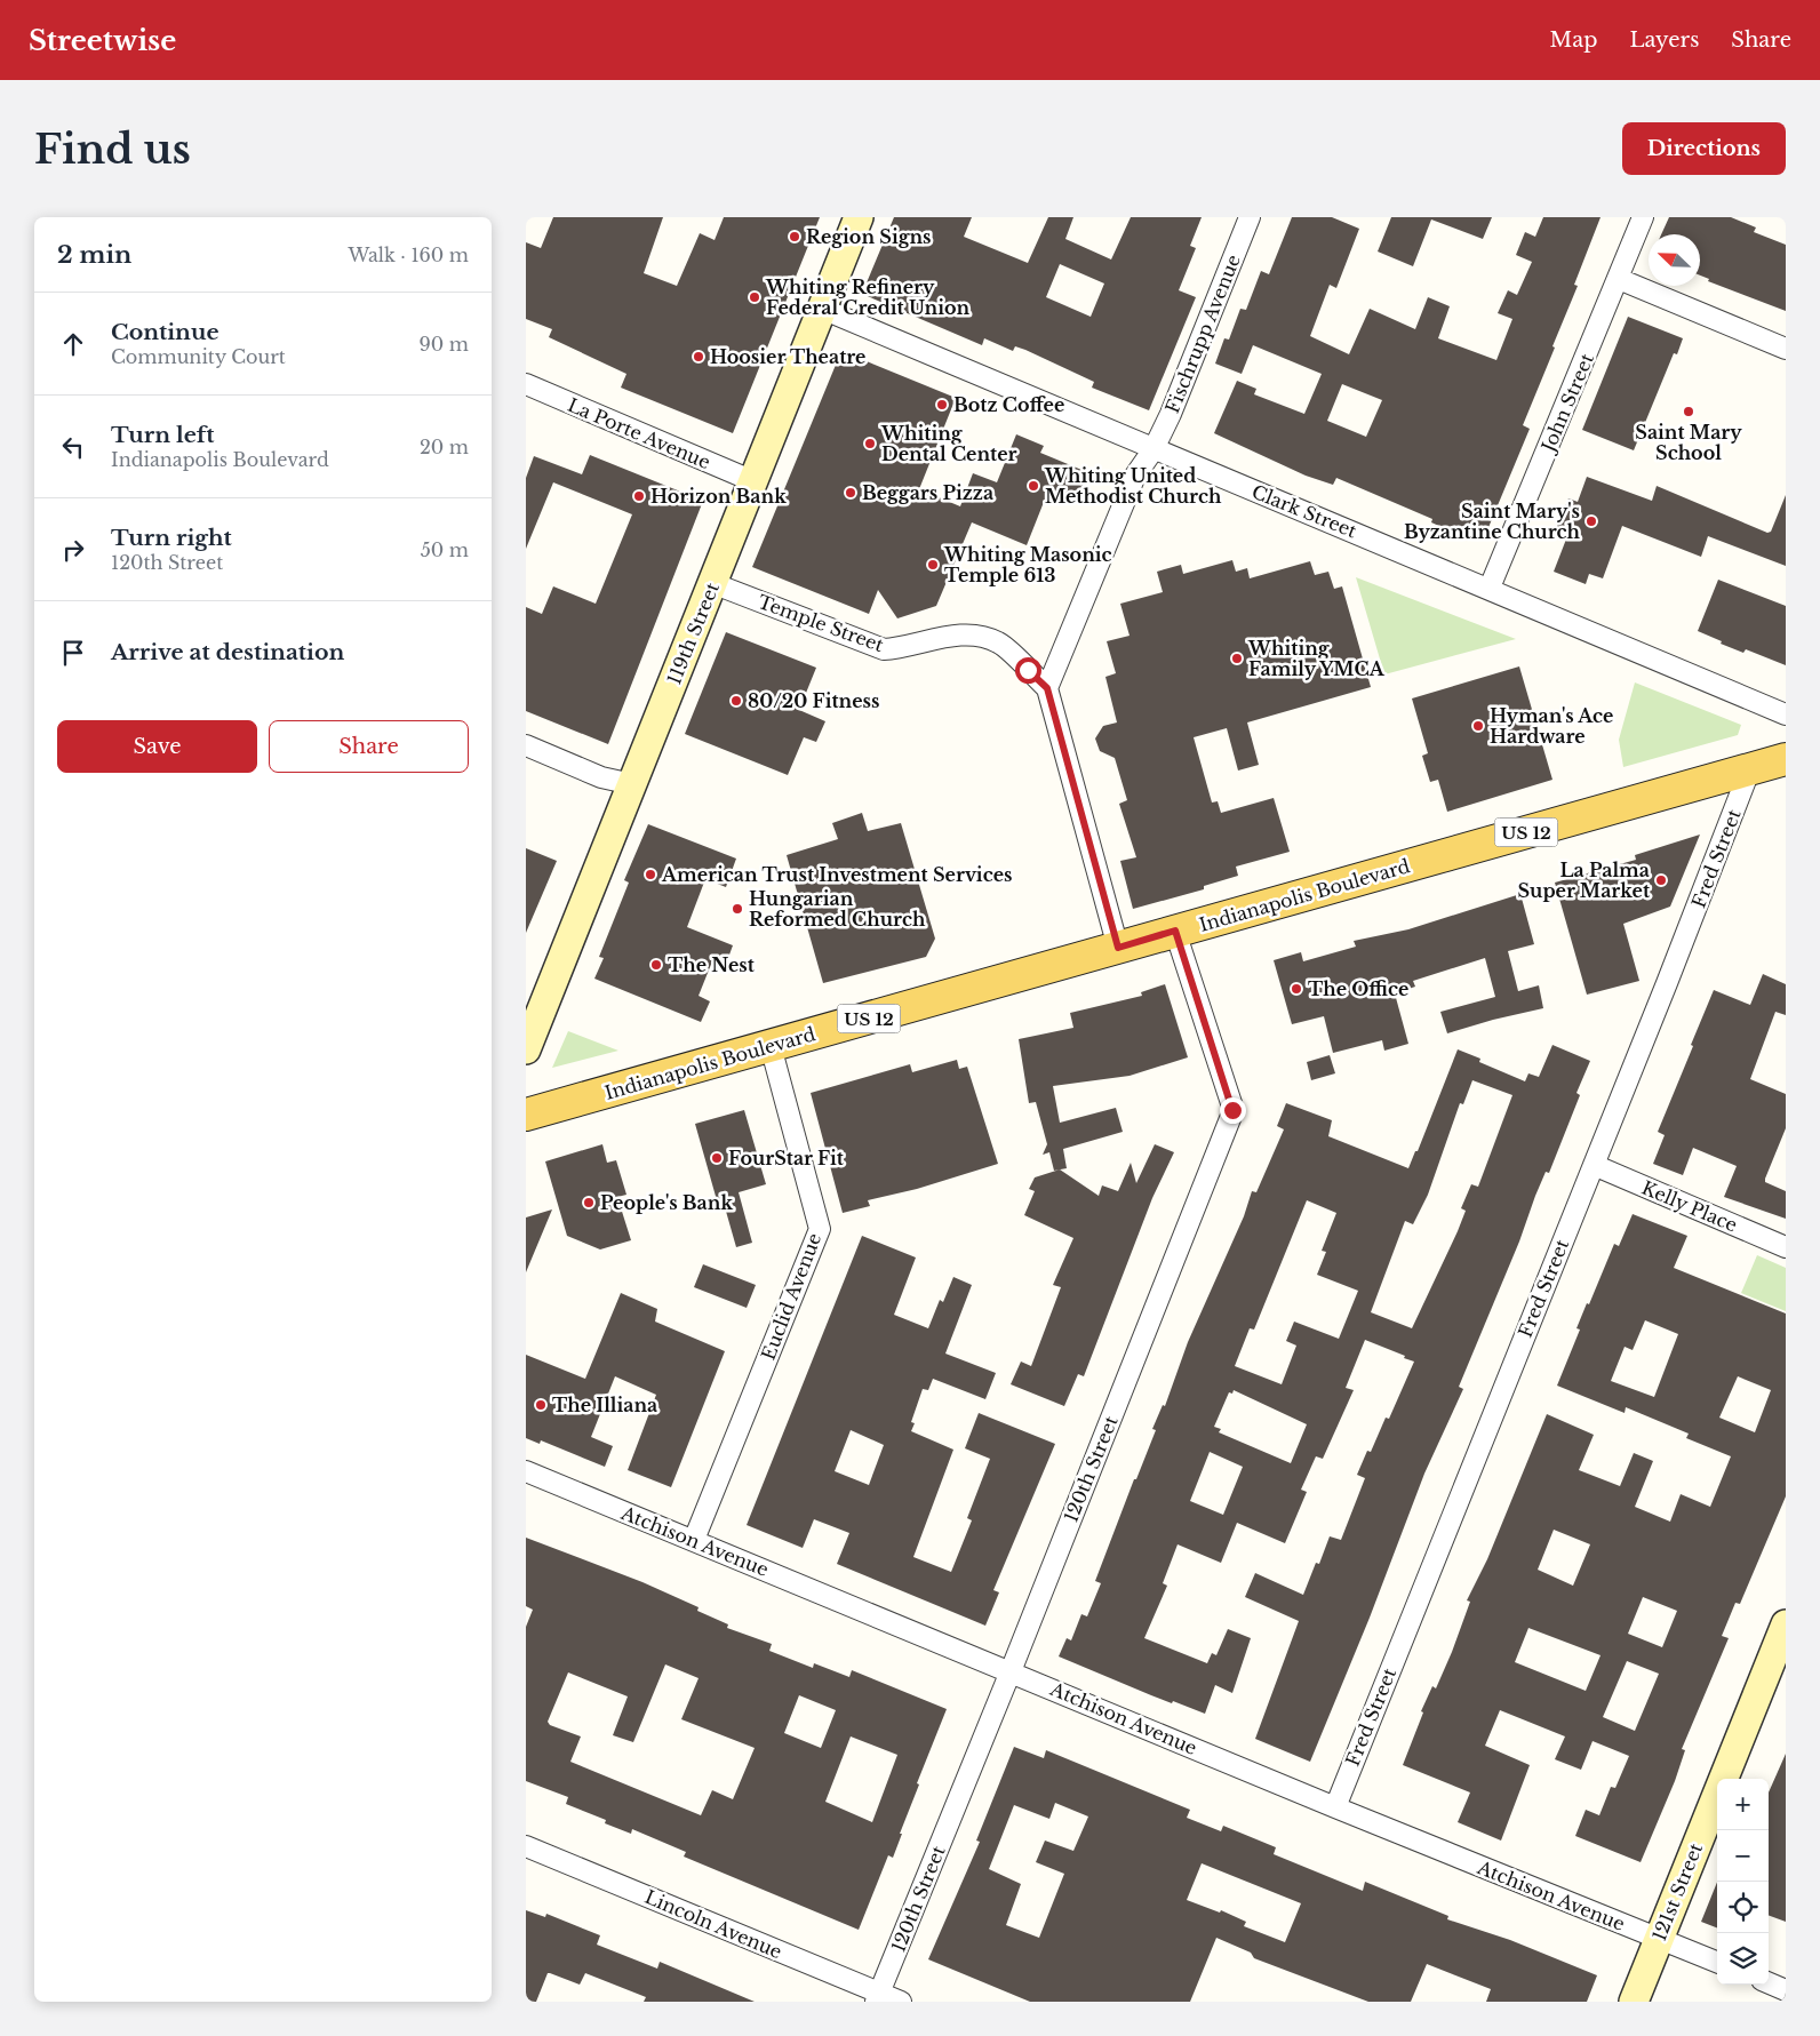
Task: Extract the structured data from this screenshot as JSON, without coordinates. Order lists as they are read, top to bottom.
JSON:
{
  "streets": {
    "main road": ["US 12", "Indianapolis Boulevard"],
    "street": [
      "Fischrupp Avenue",
      "John Street",
      "La Porte Avenue",
      "Clark Street",
      "Temple Street",
      "119th Street",
      "Fred Street",
      "Kelly Place",
      "Euclid Avenue",
      "120th Street",
      "Atchison Avenue",
      "121st Street",
      "Lincoln Avenue"
    ]
  },
  "crossings": [
    ["Fischrupp Avenue", "Clark Street"],
    ["Fischrupp Avenue", "Temple Street"],
    ["John Street", "Clark Street"],
    ["La Porte Avenue", "119th Street"],
    ["Clark Street", "119th Street"],
    ["Temple Street", "119th Street"],
    ["Fred Street", "Indianapolis Boulevard"],
    ["Fred Street", "Kelly Place"],
    ["Fred Street", "Atchison Avenue"],
    ["Indianapolis Boulevard", "Euclid Avenue"],
    ["Indianapolis Boulevard", "120th Street"],
    ["Euclid Avenue", "Atchison Avenue"],
    ["120th Street", "Atchison Avenue"],
    ["120th Street", "Lincoln Avenue"],
    ["Atchison Avenue", "121st Street"]
  ],
  "places": [
    "Region Signs",
    "Whiting Refinery Federal Credit Union",
    "Hoosier Theatre",
    "Botz Coffee",
    "Saint Mary School",
    "Whiting Dental Center",
    "Whiting United Methodist Church",
    "Beggars Pizza",
    "Horizon Bank",
    "Saint Mary's Byzantine Church",
    "Whiting Masonic Temple 613",
    "Whiting Family YMCA",
    "80/20 Fitness",
    "Hyman's Ace Hardware",
    "American Trust Investment Services",
    "La Palma Super Market",
    "Hungarian Reformed Church",
    "The Nest",
    "The Office",
    "FourStar Fit",
    "People's Bank",
    "The Illiana"
  ],
  "north": "top left",
  "page": {
    "header": "Streetwise",
    "nav": ["Map", "Layers", "Share"],
    "buttons": [
      "Directions",
      ["Save", "Share"]
    ],
    "title": "Find us",
    "heading": ["2 min", "Walk · 160 m"],
    "list": [
      ["Continue", "Community Court", "90 m"],
      ["Turn left", "Indianapolis Boulevard", "20 m"],
      ["Turn right", "120th Street", "50 m"],
      "Arrive at destination"
    ],
    "map_buttons": ["+", "−"]
  }
}
